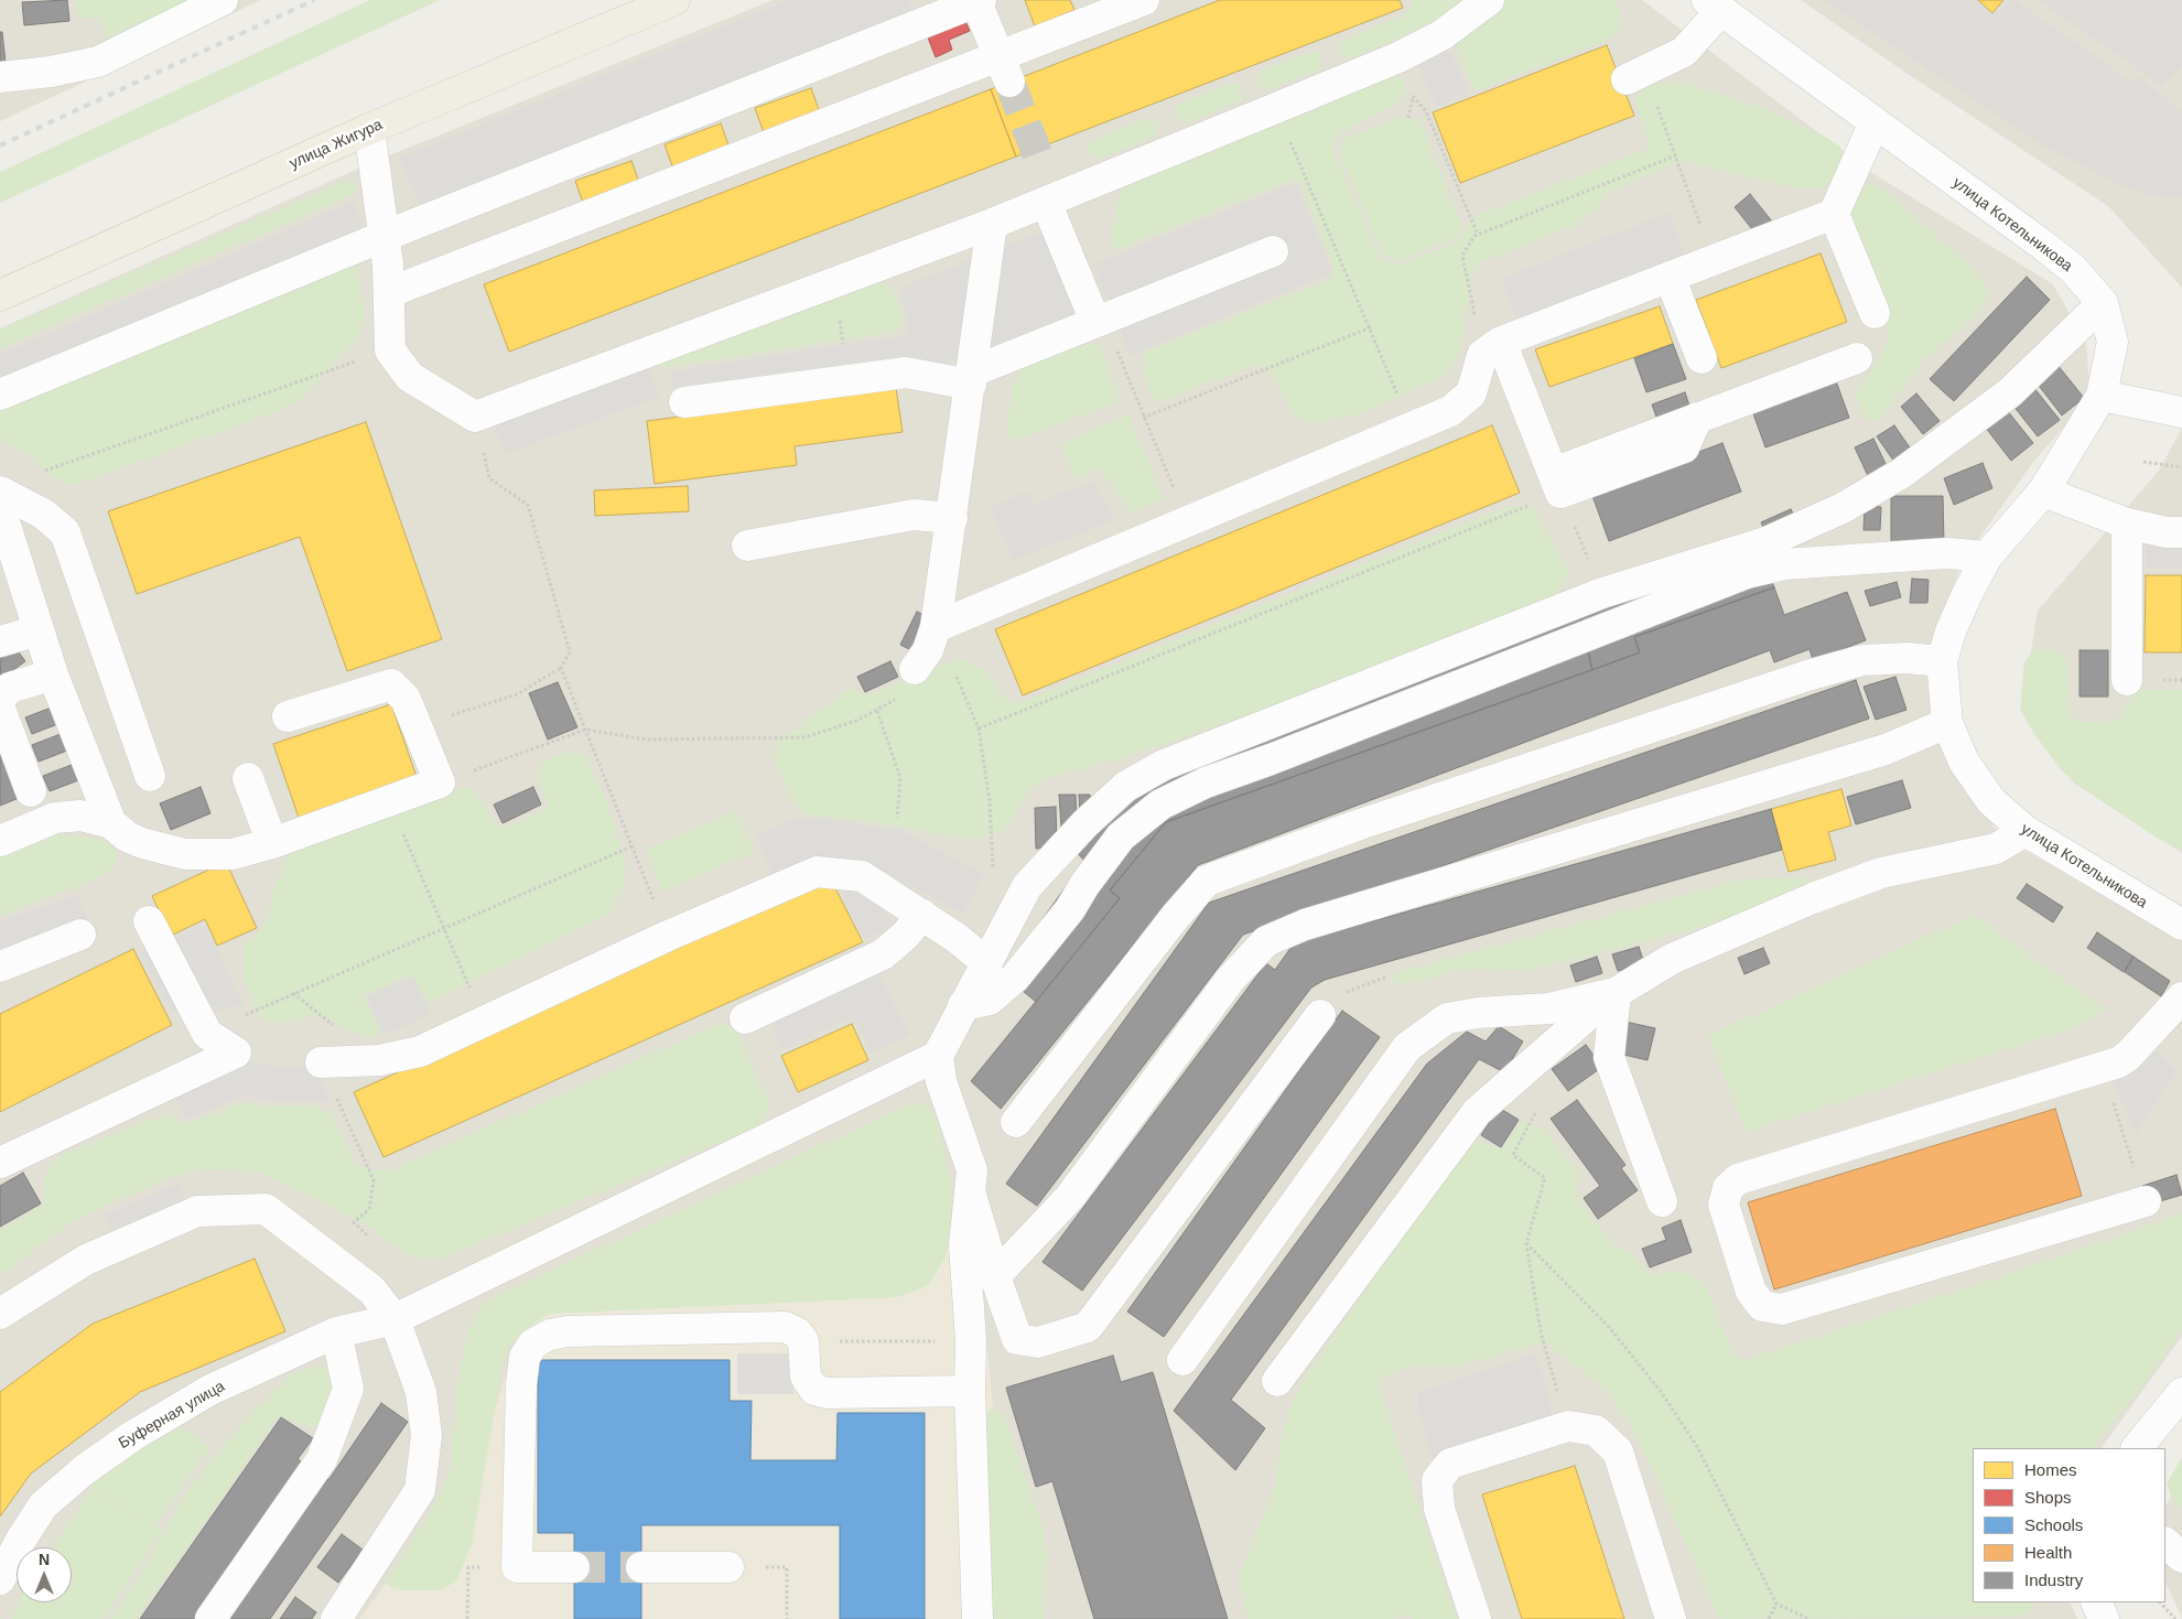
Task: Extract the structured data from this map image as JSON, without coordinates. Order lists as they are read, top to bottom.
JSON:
{
  "streets": {
    "main road": ["улица Жигура"],
    "street": ["улица Котельникова", "Буферная улица"]
  },
  "legend": [
    "Homes",
    "Shops",
    "Schools",
    "Health",
    "Industry"
  ],
  "north": "top"
}
